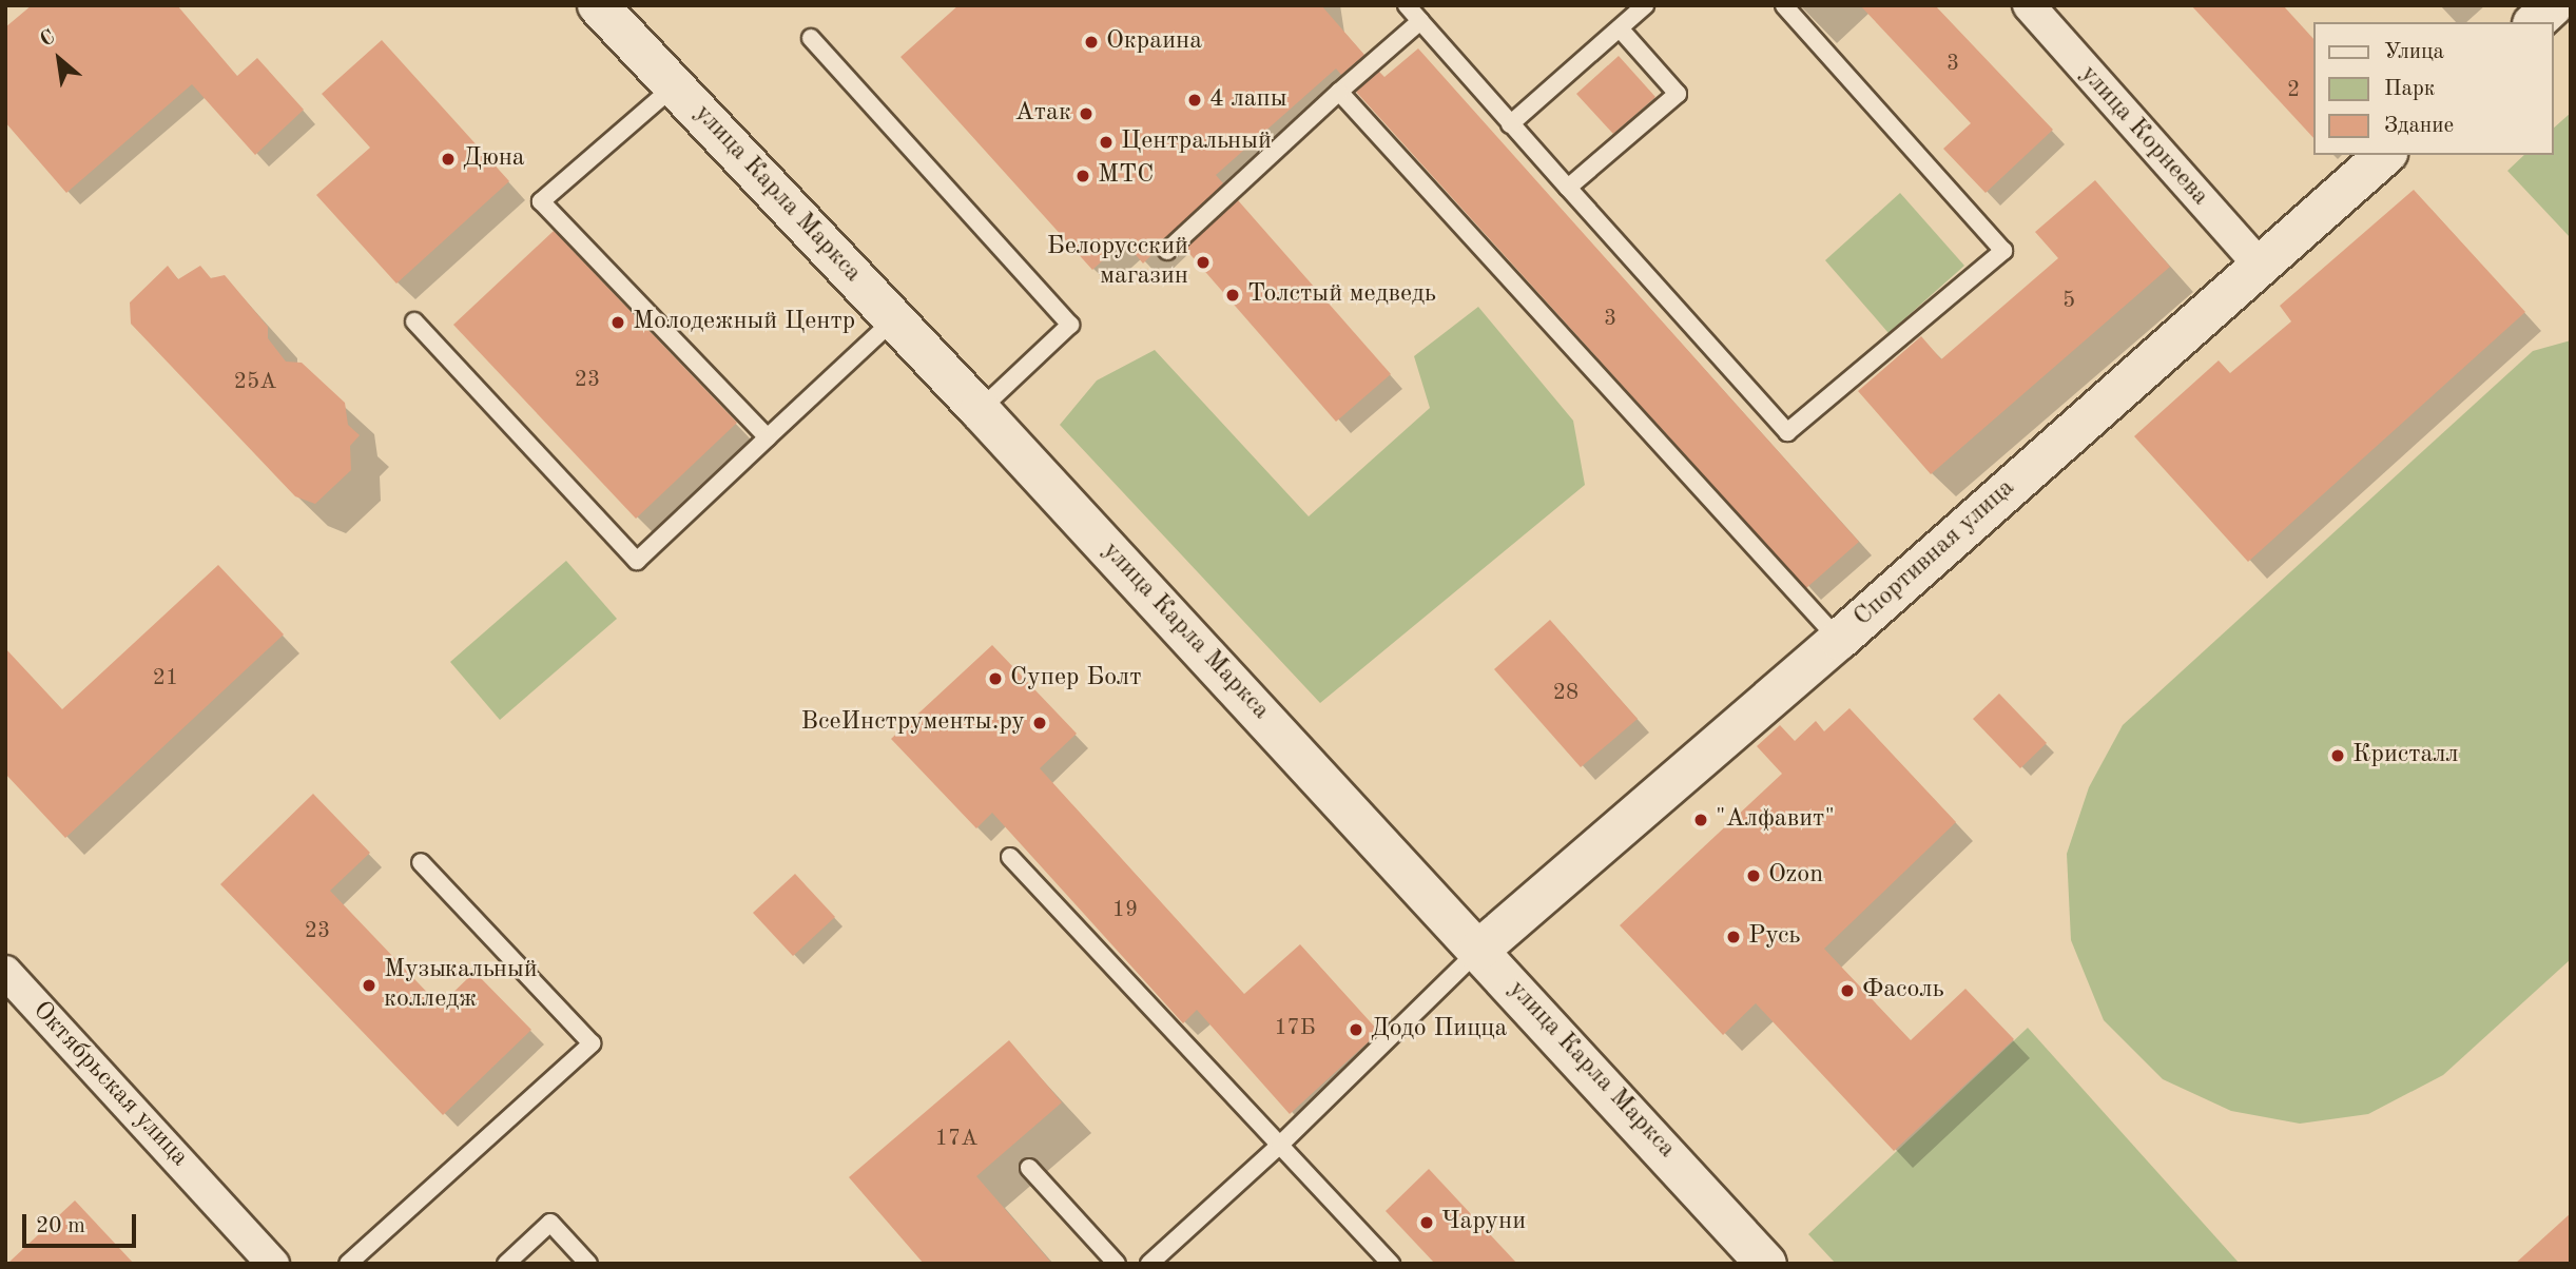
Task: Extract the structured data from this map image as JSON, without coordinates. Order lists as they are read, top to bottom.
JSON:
{
  "streets": {
    "main road": ["улица Карла Маркса", "Спортивная улица"],
    "street": ["улица Корнеева", "Октябрьская улица"]
  },
  "crossings": [
    ["улица Корнеева", "Спортивная улица"],
    ["улица Карла Маркса", "Спортивная улица"]
  ],
  "places": [
    "Окраина",
    "4 лапы",
    "Атак",
    "Центральный",
    "Дюна",
    "МТС",
    "Белорусский магазин",
    "Толстый медведь",
    "Молодежный Центр",
    "Супер Болт",
    "ВсеИнструменты.ру",
    "Кристалл",
    "\"Алфавит\"",
    "Ozon",
    "Русь",
    "Музыкальный колледж",
    "Фасоль",
    "Додо Пицца",
    "Чаруни"
  ],
  "house_numbers": [
    "3",
    "2",
    "5",
    "3",
    "23",
    "25А",
    "21",
    "28",
    "19",
    "23",
    "17Б",
    "17А"
  ],
  "legend": ["Улица", "Парк", "Здание"],
  "scale_bar": "20 m",
  "north": "top left"
}
